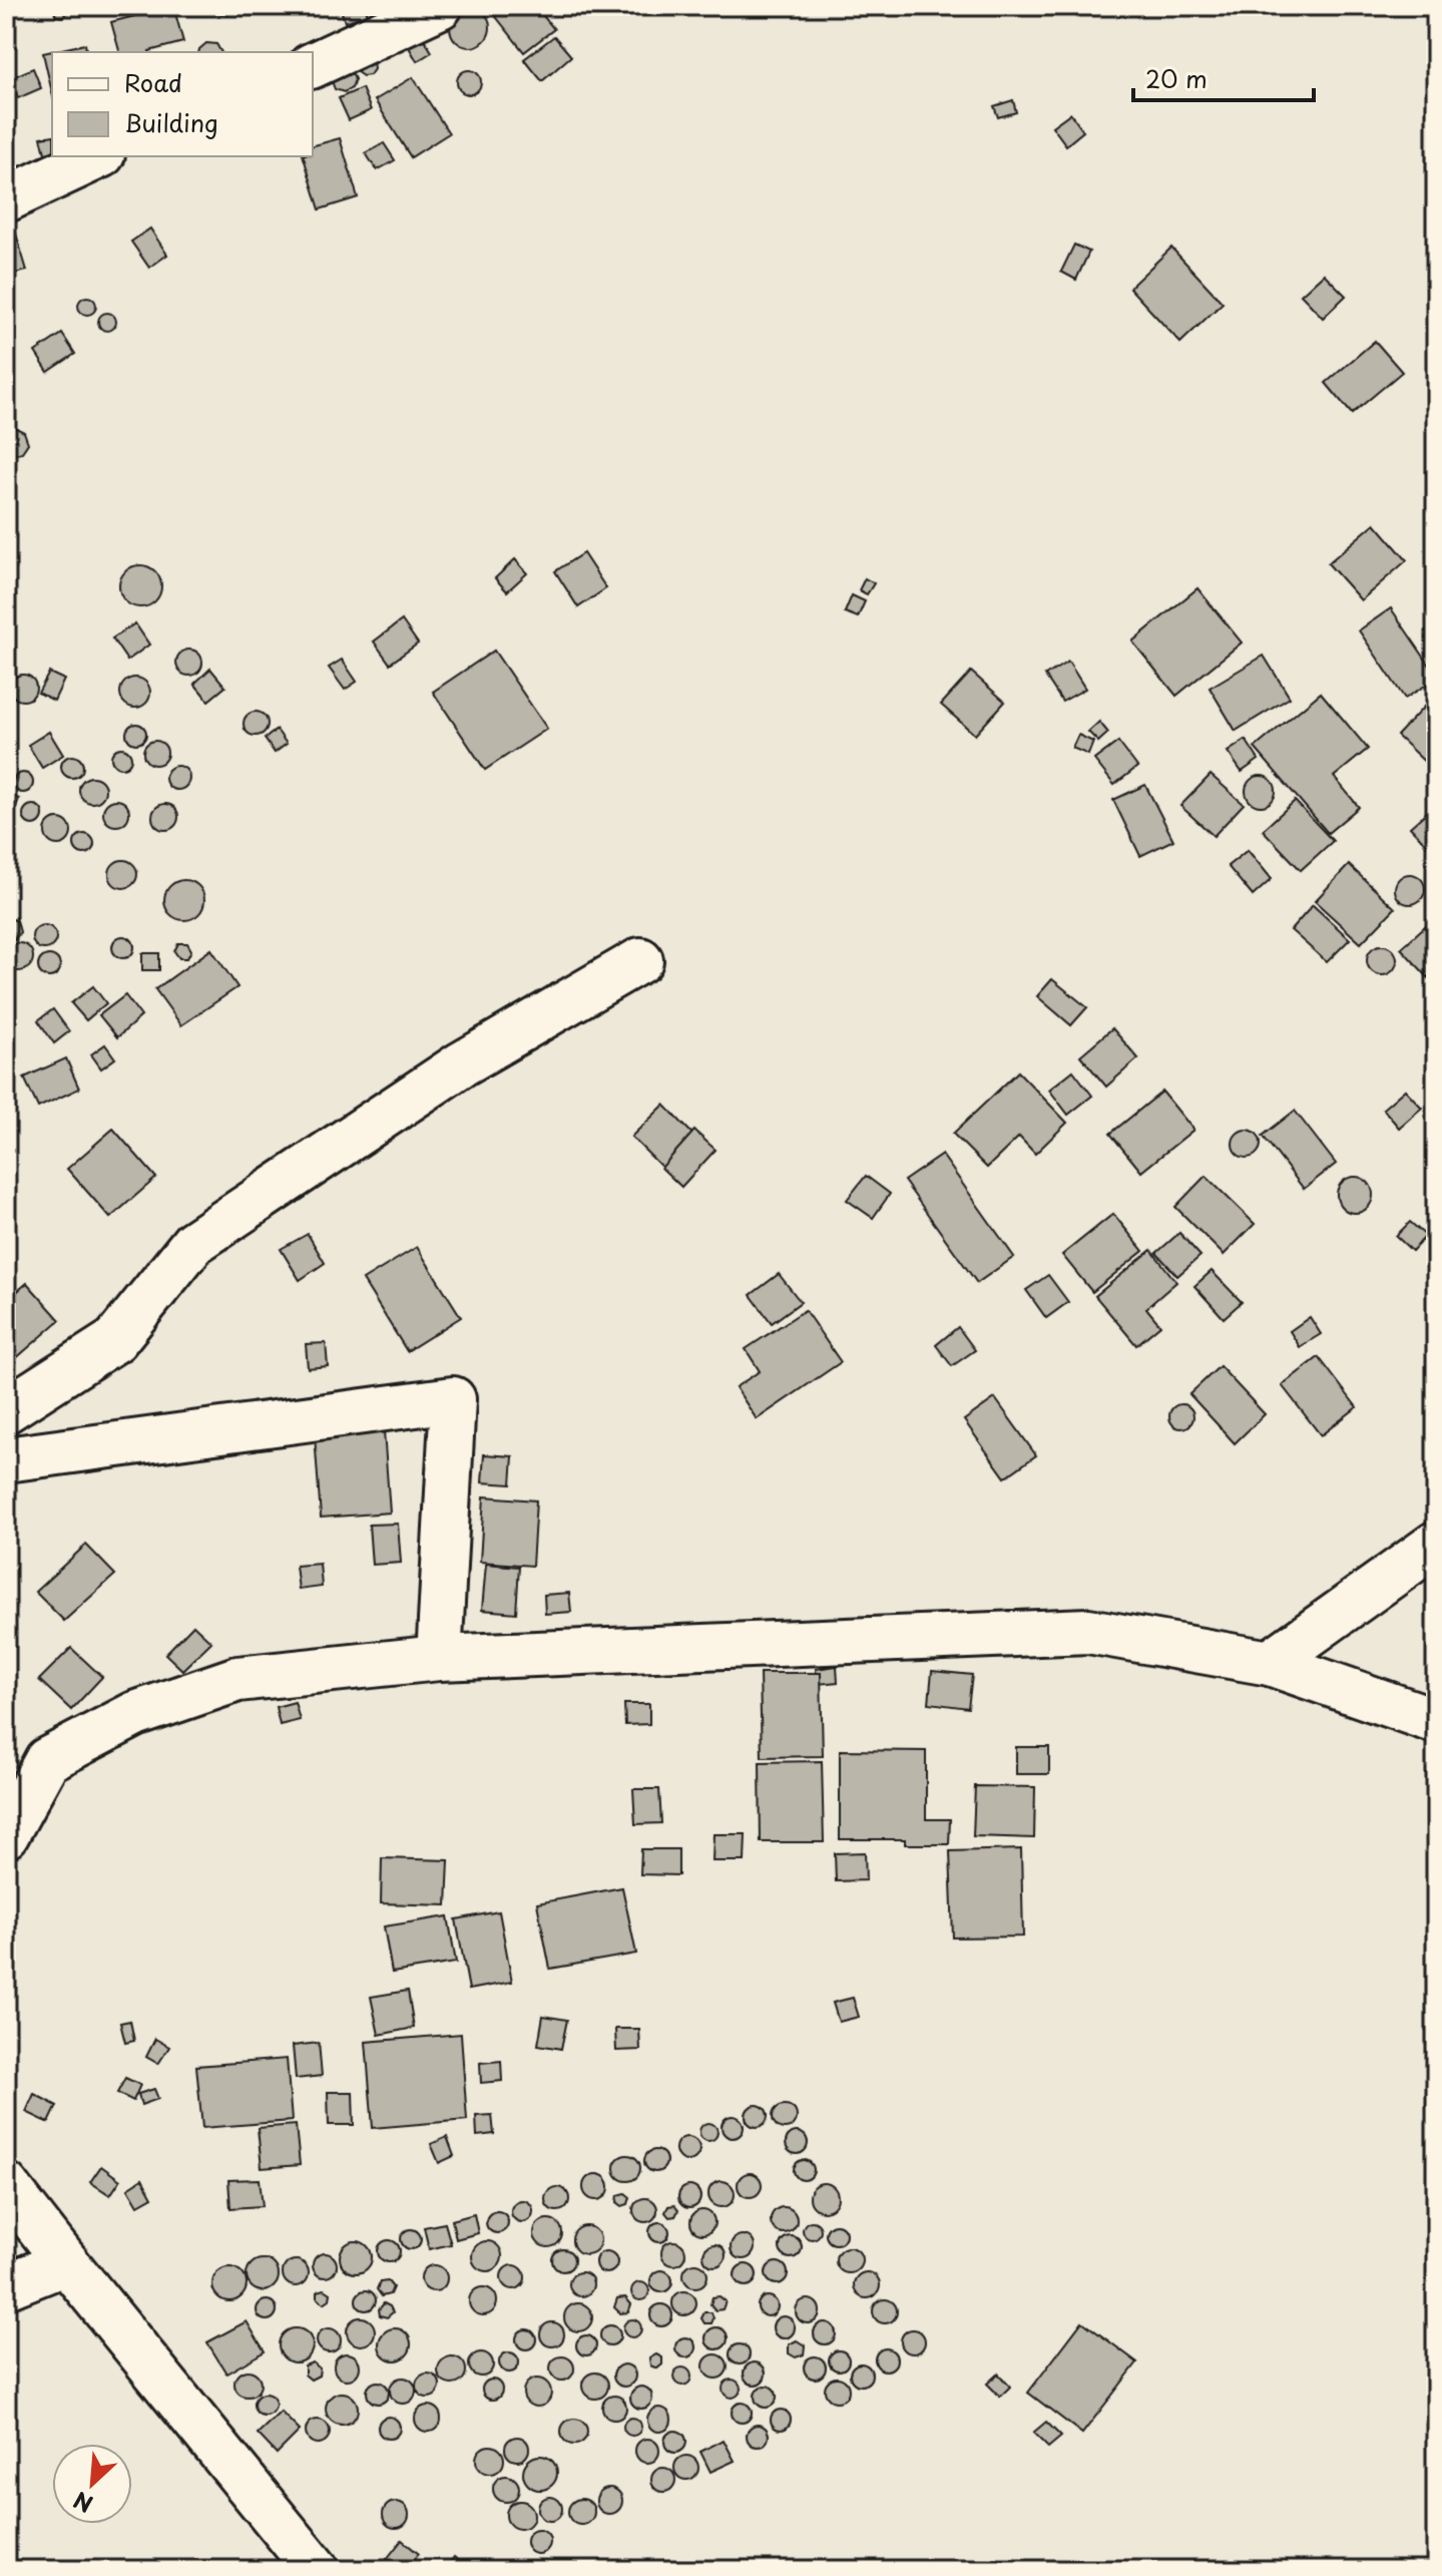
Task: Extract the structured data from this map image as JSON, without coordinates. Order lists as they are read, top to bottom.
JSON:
{
  "legend": ["Road", "Building"],
  "scale_bar": "20 m",
  "north": "bottom left"
}
